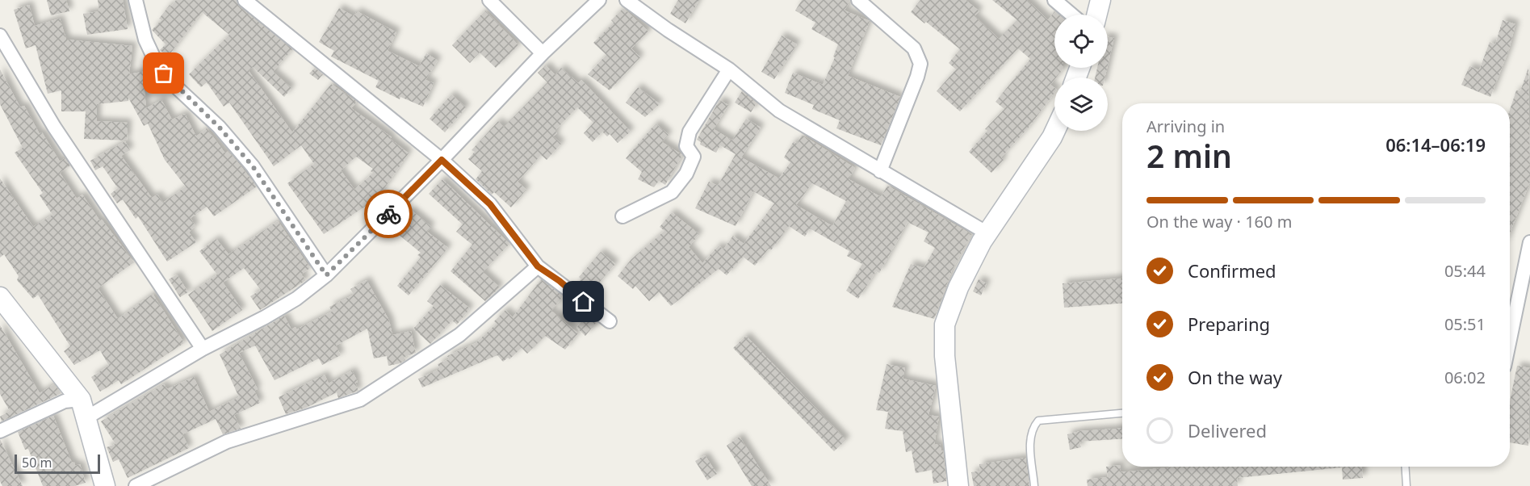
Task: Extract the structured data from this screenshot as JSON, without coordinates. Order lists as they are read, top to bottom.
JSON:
{
  "scale_bar": "50 m",
  "page": {
    "heading": ["2 min", "Arriving in", "06:14–06:19"],
    "bar": "On the way · 160 m",
    "list": [
      ["Confirmed", "05:44"],
      ["Preparing", "05:51"],
      ["On the way", "06:02"],
      "Delivered"
    ],
    "scale": "50 m"
  }
}
